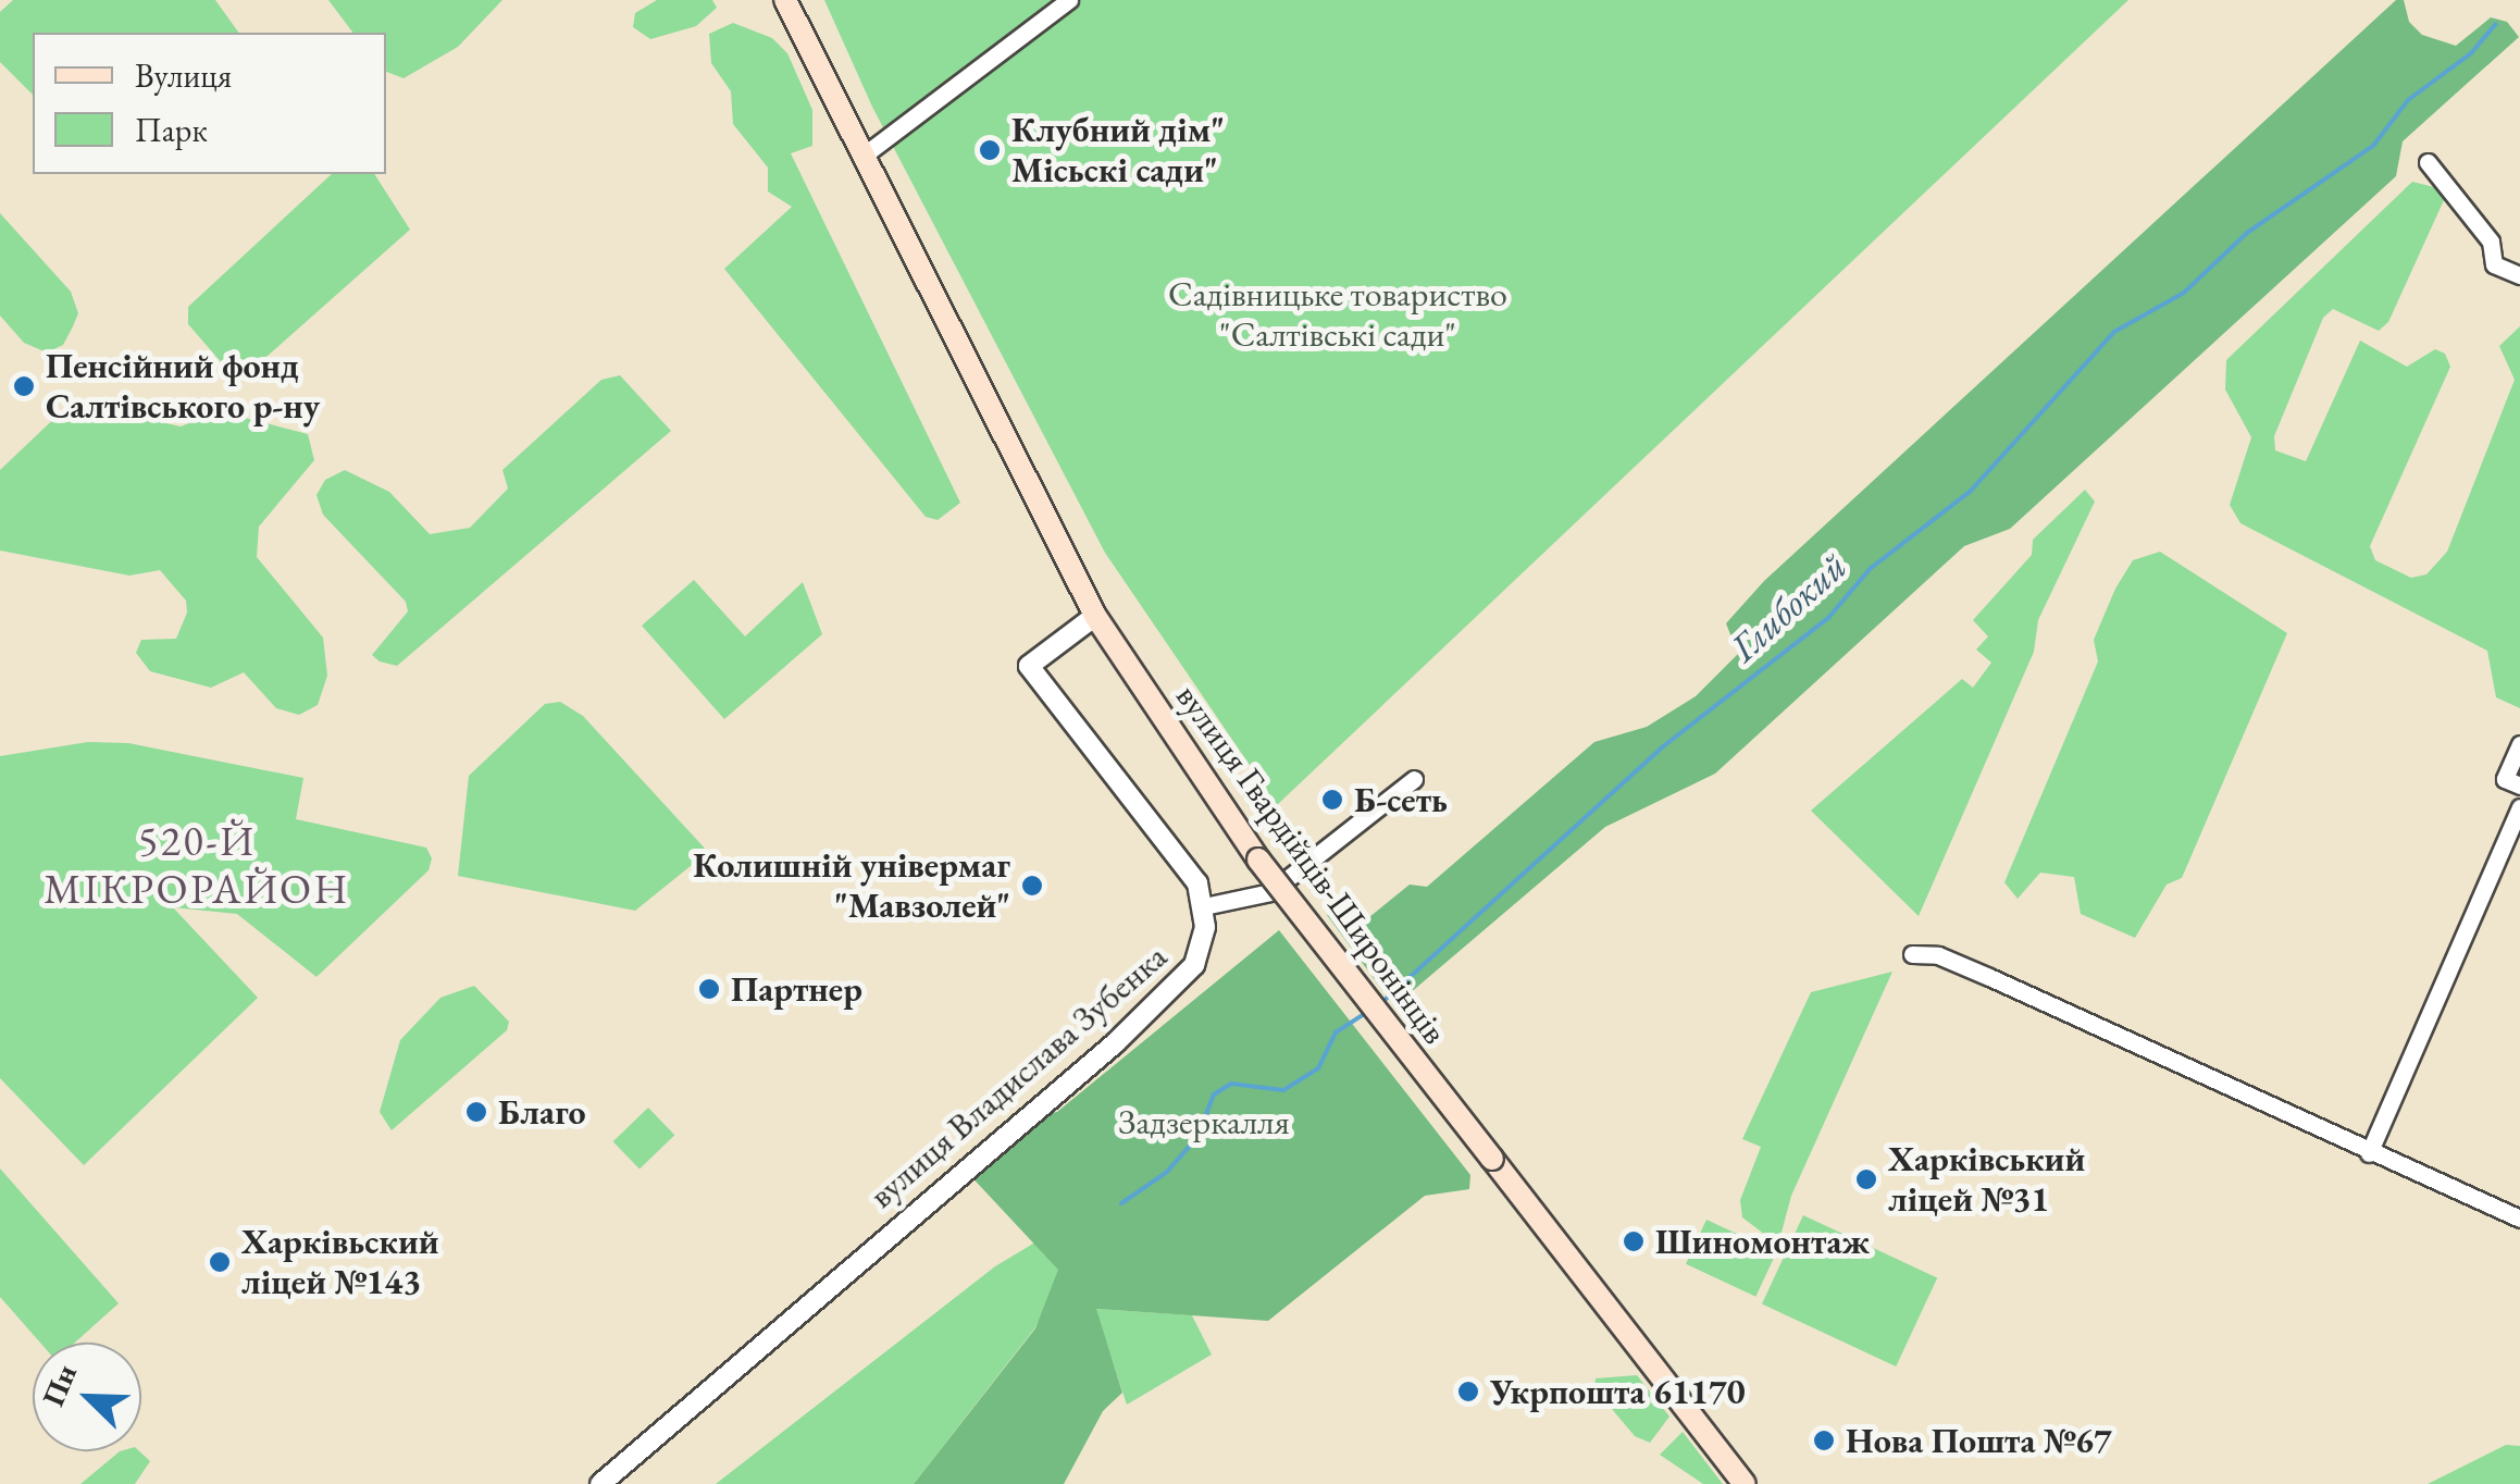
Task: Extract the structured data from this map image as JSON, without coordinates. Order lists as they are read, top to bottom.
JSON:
{
  "streets": {
    "main road": ["вулиця Гвардійців-Широнінців"],
    "street": ["вулиця Владислава Зубенка"]
  },
  "districts": ["520-Й МІКРОРАЙОН"],
  "water": ["Глибокий"],
  "parks": ["Садівницьке товариство \"Салтівські сади\"", "Задзеркалля"],
  "places": [
    "Клубний дім\" Місьскі сади\"",
    "Пенсійний фонд Салтівського р-ну",
    "Б-сеть",
    "Колишній універмаг \"Мавзолей\"",
    "Партнер",
    "Благо",
    "Харківський ліцей №31",
    "Шиномонтаж",
    "Харківьский ліцей №143",
    "Укрпошта 61170",
    "Нова Пошта №67"
  ],
  "legend": ["Вулиця", "Парк"],
  "north": "top left"
}
